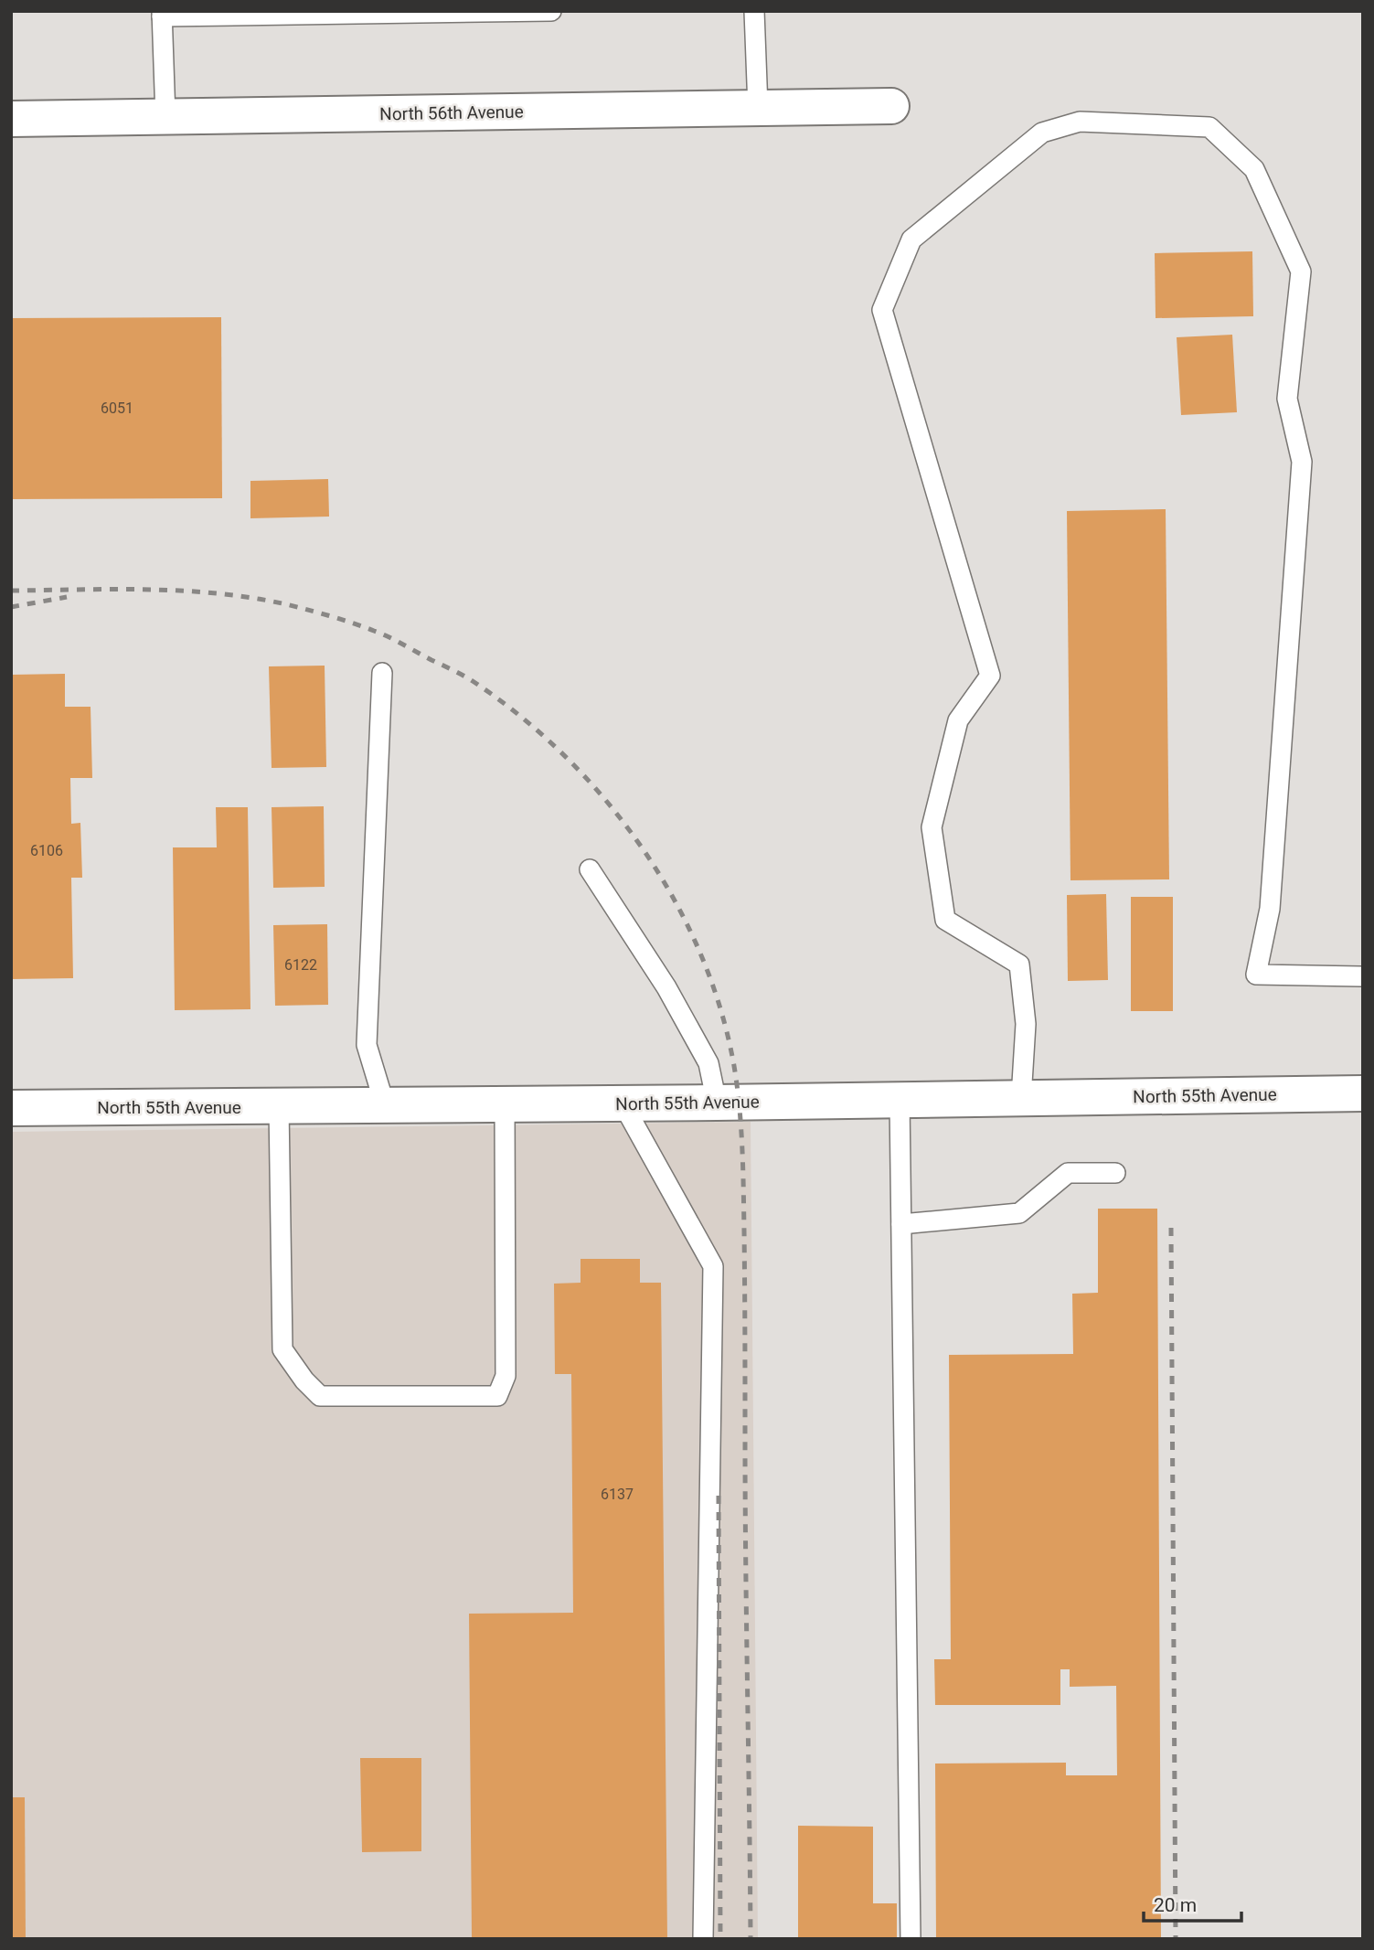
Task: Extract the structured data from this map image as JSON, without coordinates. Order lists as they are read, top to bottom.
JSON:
{
  "streets": {
    "street": ["North 56th Avenue", "North 55th Avenue"]
  },
  "house_numbers": [
    "6051",
    "6106",
    "6122",
    "6137"
  ],
  "scale_bar": "20 m"
}
